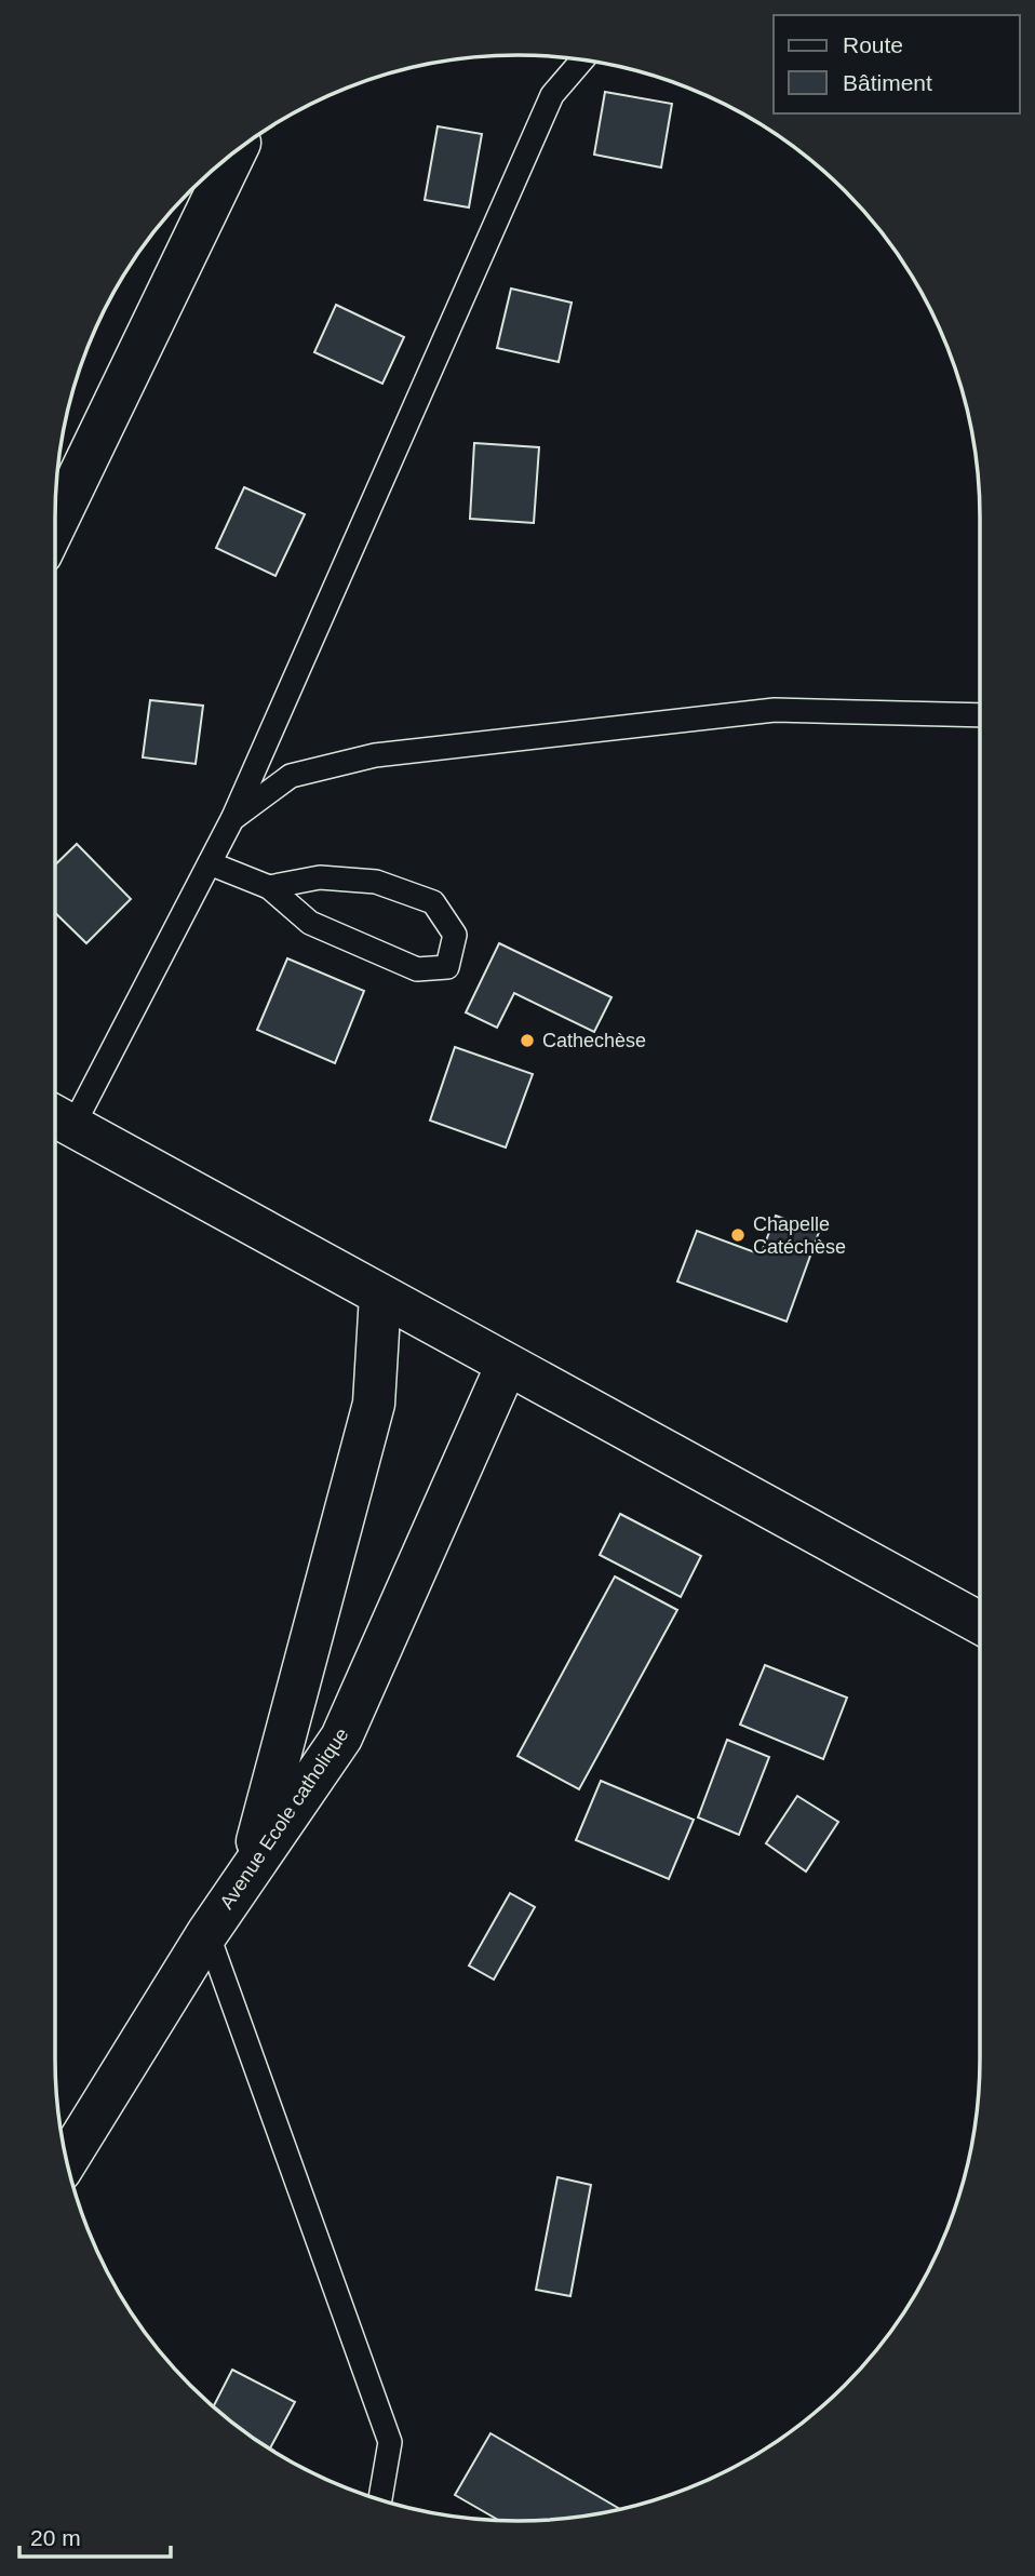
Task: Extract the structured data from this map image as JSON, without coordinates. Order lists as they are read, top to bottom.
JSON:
{
  "streets": {
    "street": ["Avenue Ecole catholique"]
  },
  "places": ["Cathechèse", "Chapelle Catéchèse"],
  "legend": ["Route", "Bâtiment"],
  "scale_bar": "20 m"
}
